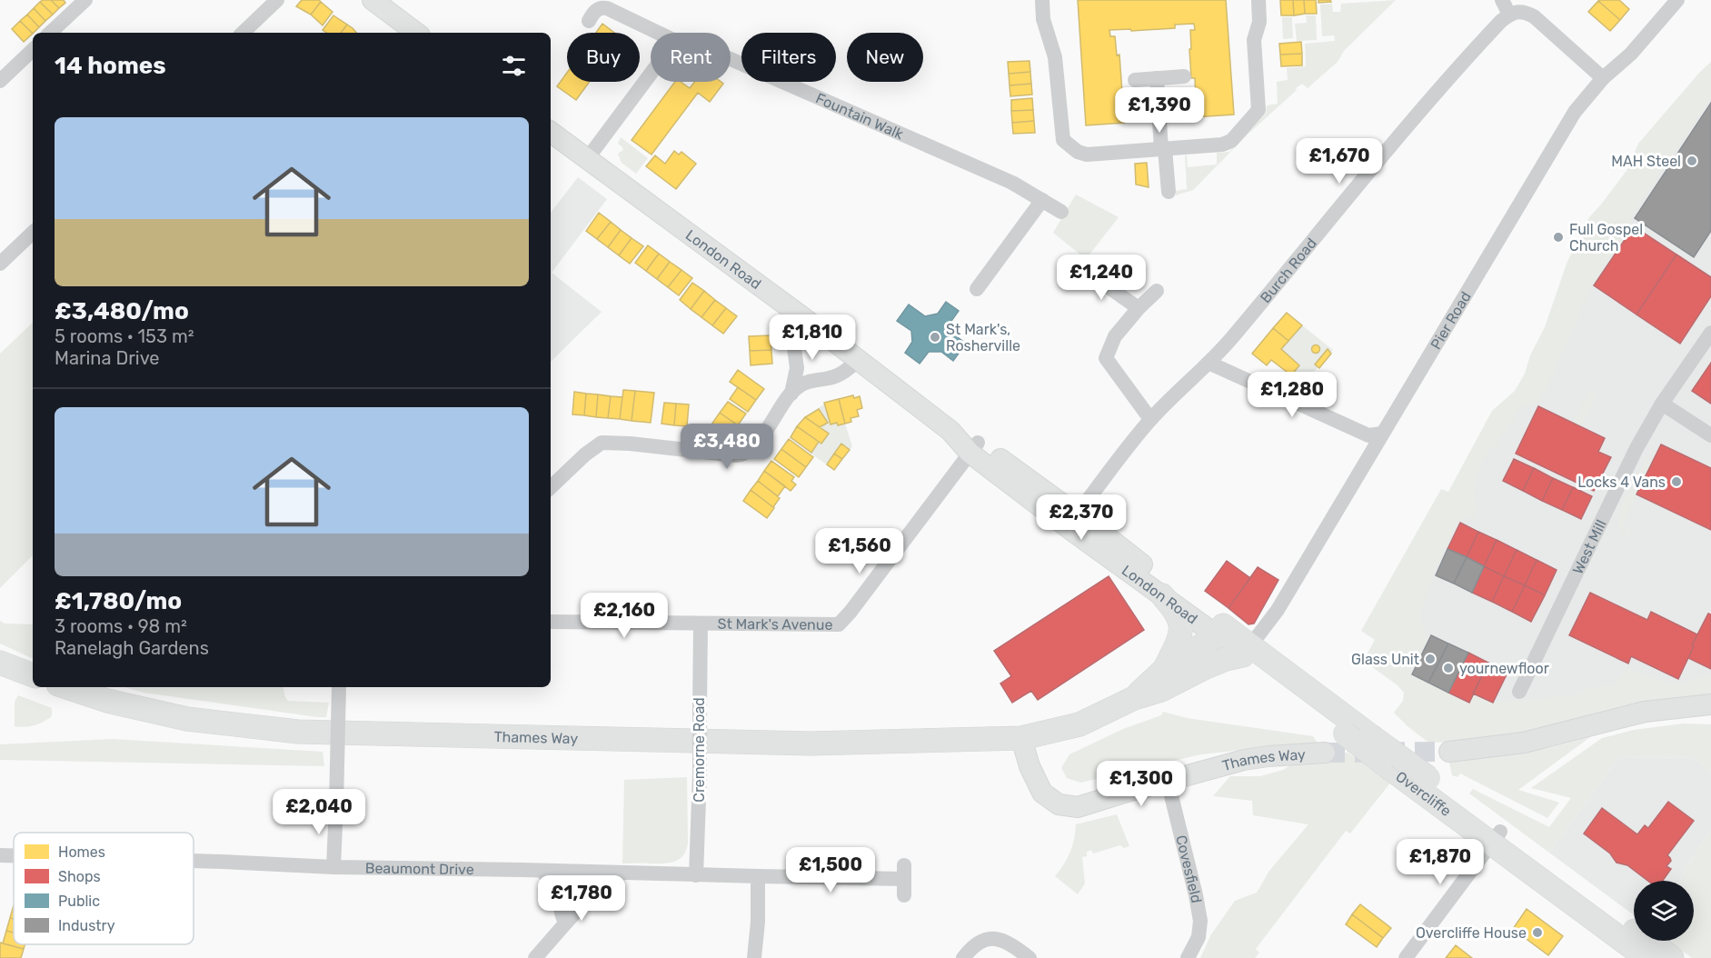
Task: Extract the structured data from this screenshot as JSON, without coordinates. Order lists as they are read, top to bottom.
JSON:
{
  "streets": {
    "main road": ["London Road", "Thames Way", "Overcliffe"],
    "street": [
      "Fountain Walk",
      "Burch Road",
      "Pier Road",
      "West Mill",
      "St Mark's Avenue",
      "Cremorne Road",
      "Beaumont Drive",
      "Covesfield"
    ]
  },
  "crossings": [
    ["London Road", "Burch Road"],
    ["London Road", "Pier Road"],
    ["London Road", "St Mark's Avenue"],
    ["London Road", "Thames Way"],
    ["London Road", "Overcliffe"],
    ["Pier Road", "Thames Way"],
    ["St Mark's Avenue", "Cremorne Road"],
    ["Thames Way", "Covesfield"],
    ["Cremorne Road", "Beaumont Drive"]
  ],
  "places": [
    "MAH Steel",
    "Full Gospel Church",
    "St Mark's, Rosherville",
    "Locks 4 Vans",
    "Glass Unit",
    "yournewfloor",
    "Overcliffe House"
  ],
  "legend": [
    "Homes",
    "Shops",
    "Public",
    "Industry"
  ],
  "page": {
    "chip": [
      "Buy",
      "Rent",
      "Filters",
      "New"
    ],
    "heading": "14 homes",
    "price": [
      "£1,390",
      "£1,670",
      "£1,240",
      "£1,810",
      "£1,280",
      "£3,480",
      "£2,370",
      "£1,560",
      "£2,160",
      "£1,300",
      "£2,040",
      "£1,870",
      "£1,500",
      "£1,780"
    ],
    "list": [
      {
        "name": "£3,480/mo",
        "note": "5 rooms · 153 m² · Marina Drive"
      },
      {
        "name": "£1,780/mo",
        "note": "3 rooms · 98 m² · Ranelagh Gardens"
      }
    ]
  }
}
